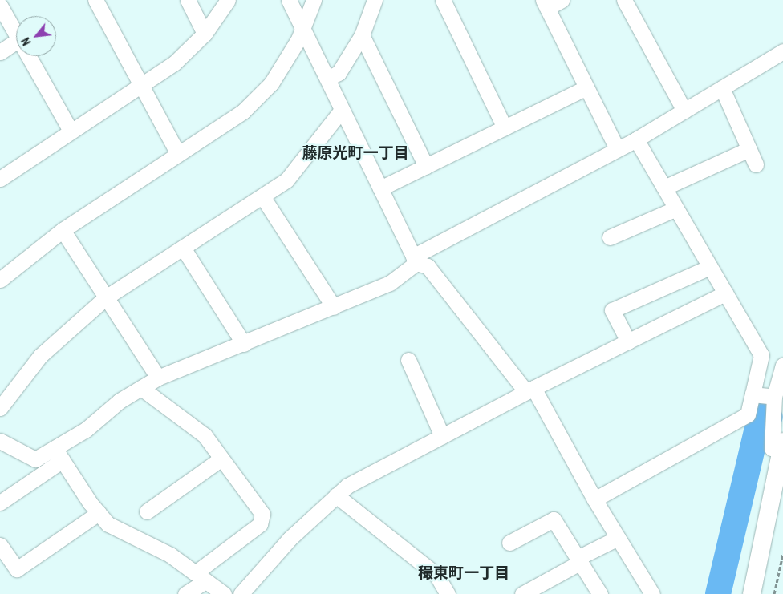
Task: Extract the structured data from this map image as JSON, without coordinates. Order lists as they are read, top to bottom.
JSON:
{
  "districts": ["藤原光町一丁目", "穝東町一丁目"],
  "north": "bottom left"
}
